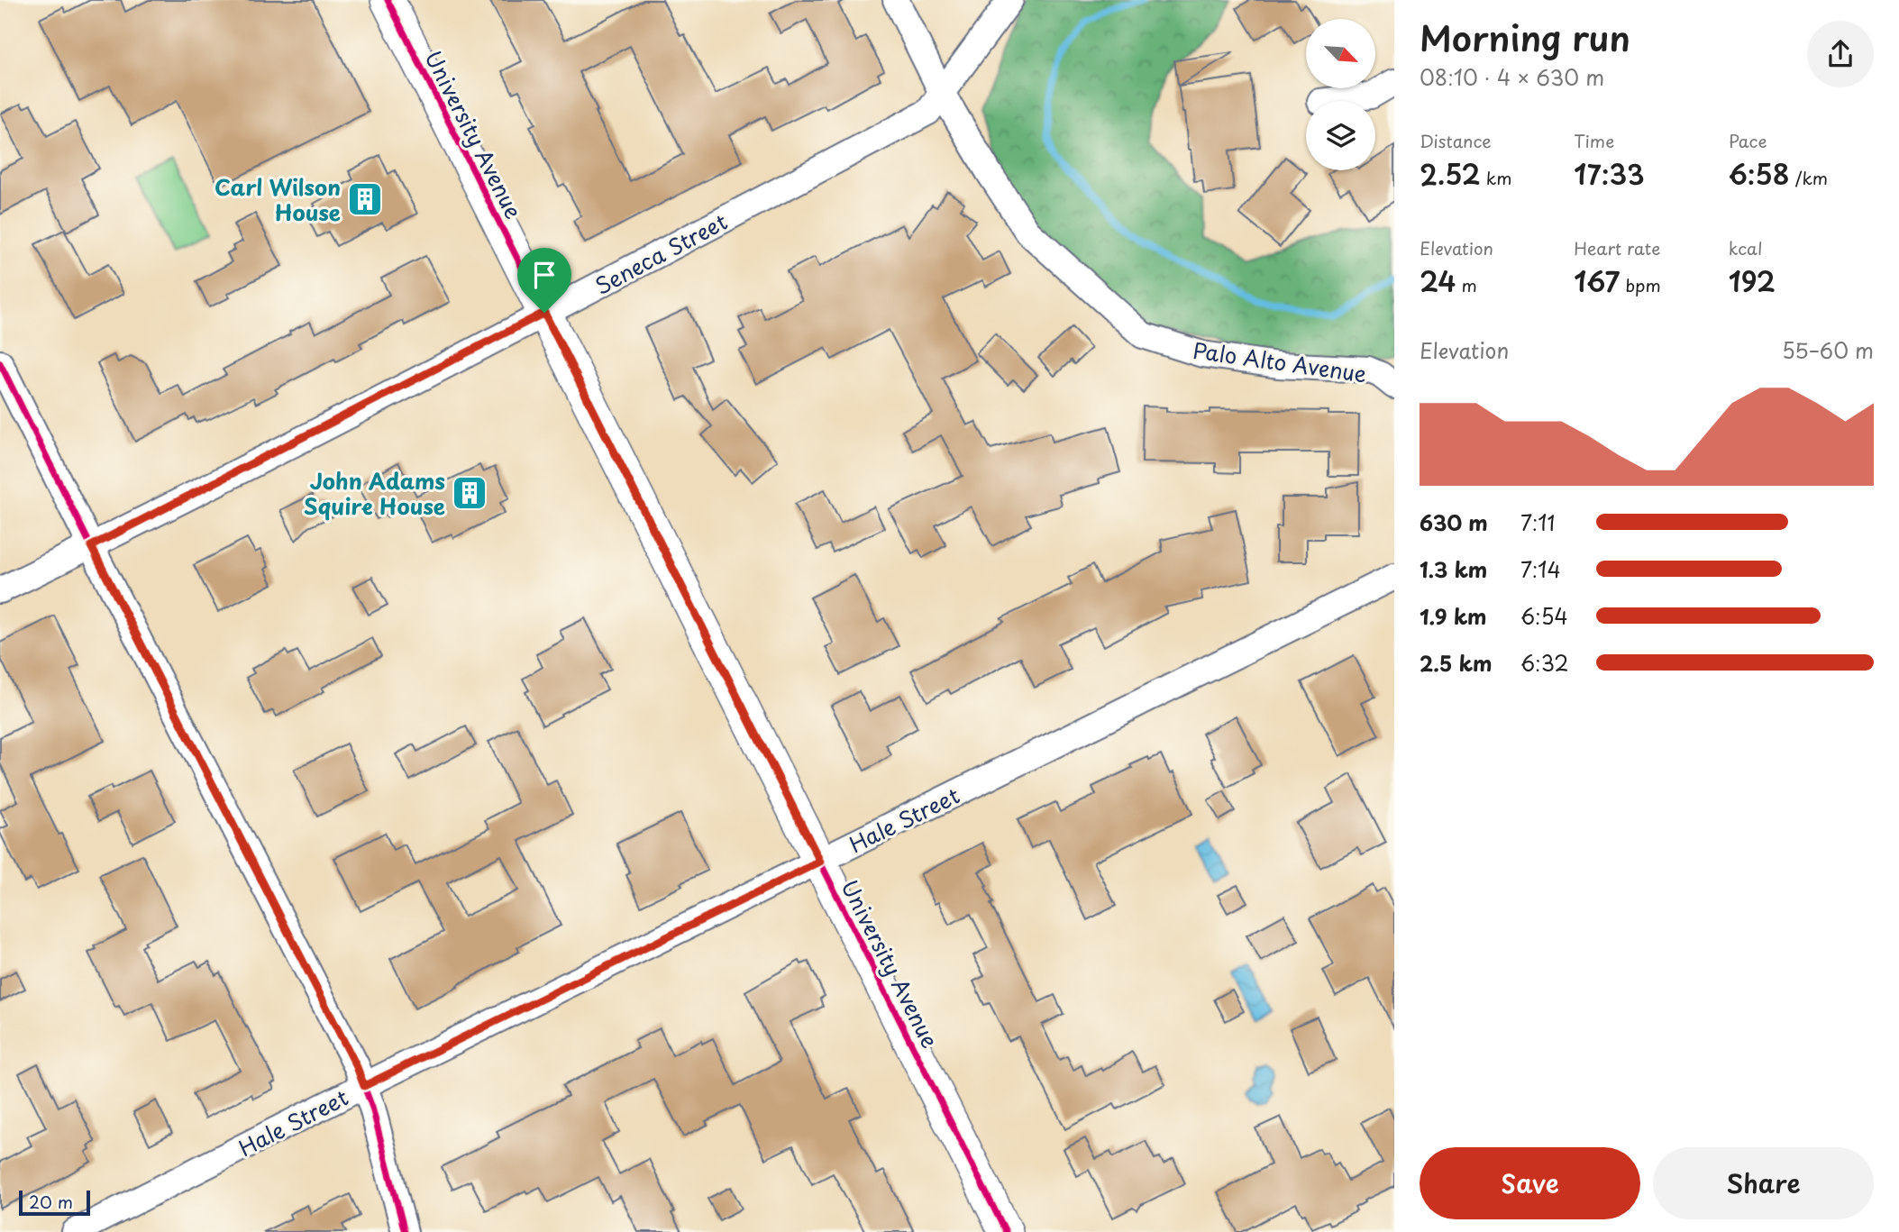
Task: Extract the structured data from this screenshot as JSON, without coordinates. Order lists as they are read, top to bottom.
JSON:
{
  "streets": {
    "main road": ["University Avenue"],
    "street": ["Seneca Street", "Palo Alto Avenue", "Hale Street"]
  },
  "crossings": [
    ["University Avenue", "Seneca Street"],
    ["University Avenue", "Hale Street"],
    ["Seneca Street", "Palo Alto Avenue"]
  ],
  "places": {
    "building": ["Carl Wilson House", "John Adams Squire House"]
  },
  "scale_bar": "20 m",
  "north": "bottom right",
  "page": {
    "heading": ["Morning run", "08:10 · 4 × 630 m"],
    "stats": [
      ["Distance", "2.52 km"],
      ["Time", "17:33"],
      ["Pace", "6:58 /km"],
      ["Elevation", "24 m"],
      ["Heart rate", "167 bpm"],
      ["kcal", "192"]
    ],
    "chart": ["Elevation", "55–60 m"],
    "list": [
      {
        "name": "630 m",
        "note": "7:11"
      },
      {
        "name": "1.3 km",
        "note": "7:14"
      },
      {
        "name": "1.9 km",
        "note": "6:54"
      },
      {
        "name": "2.5 km",
        "note": "6:32"
      }
    ],
    "buttons": ["Save", "Share"],
    "scale": "20 m"
  }
}
